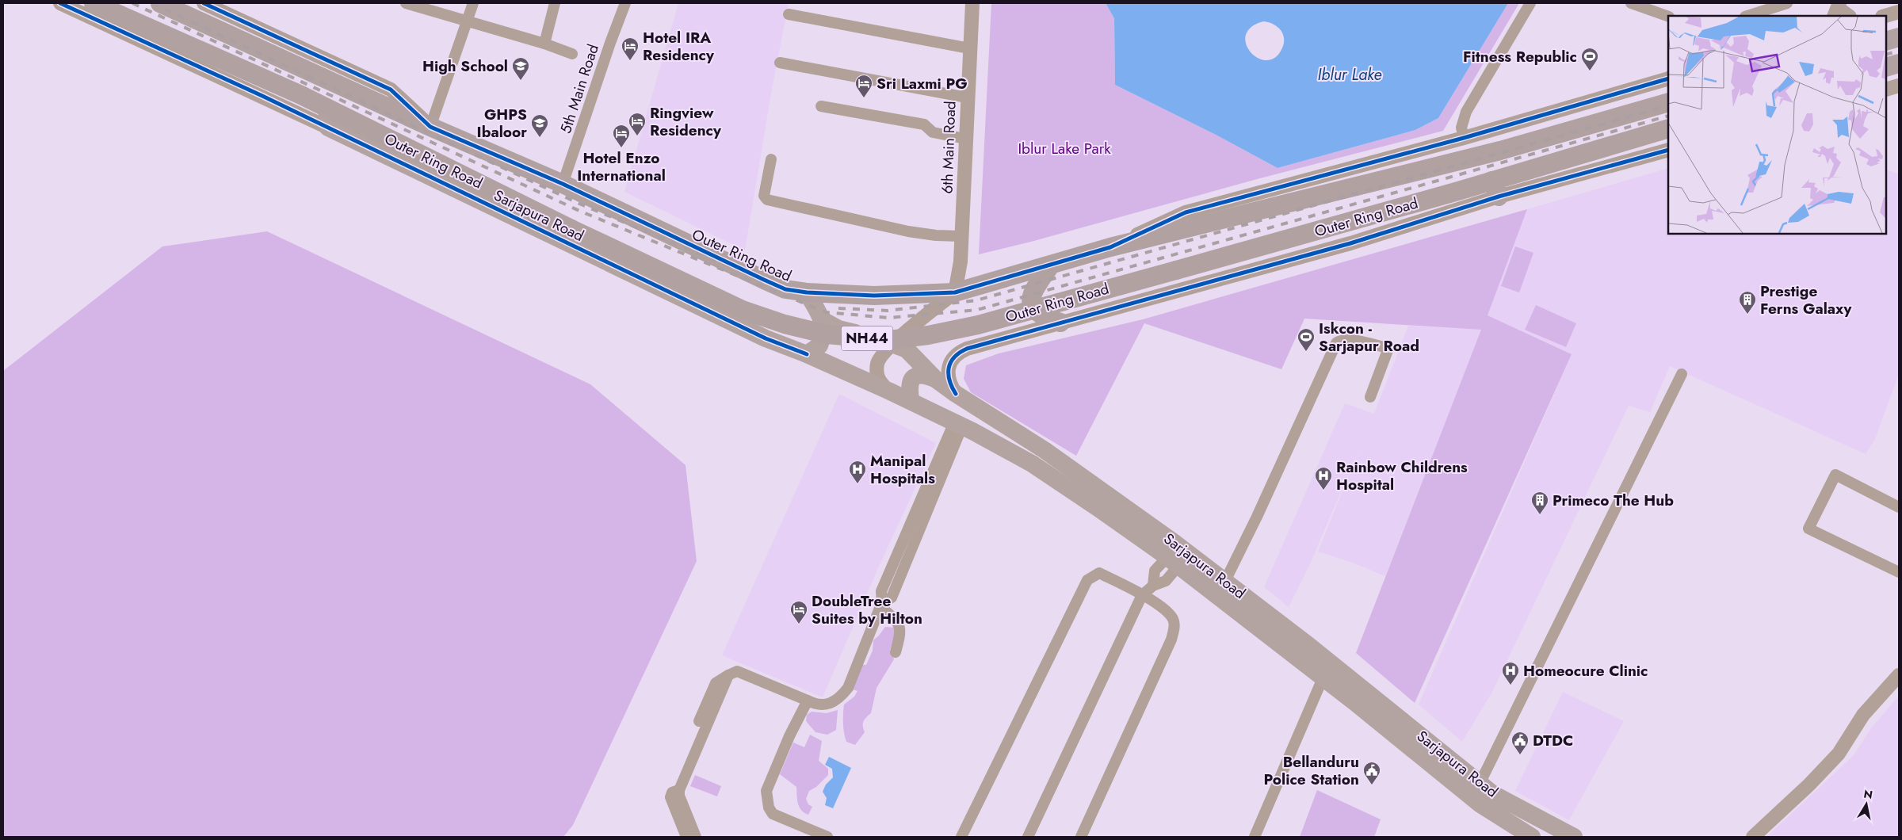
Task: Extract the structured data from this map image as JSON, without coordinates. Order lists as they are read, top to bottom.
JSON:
{
  "streets": {
    "highway": ["Outer Ring Road", "NH44"],
    "main road": ["Sarjapura Road"],
    "street": ["5th Main Road", "6th Main Road"]
  },
  "crossings": [
    ["5th Main Road", "Outer Ring Road"],
    ["6th Main Road", "Outer Ring Road"]
  ],
  "water": ["Iblur Lake"],
  "parks": ["Iblur Lake Park"],
  "places": {
    "hotel": [
      "Hotel IRA Residency",
      "Sri Laxmi PG",
      "Ringview Residency",
      "Hotel Enzo International",
      "DoubleTree Suites by Hilton"
    ],
    "sports": ["Fitness Republic", "Iskcon - Sarjapur Road"],
    "school or university": ["High School", "GHPS Ibaloor"],
    "building": ["Prestige Ferns Galaxy", "Primeco The Hub"],
    "hospital": ["Manipal Hospitals", "Rainbow Childrens Hospital", "Homeocure Clinic"],
    "public building": ["DTDC", "Bellanduru Police Station"]
  },
  "north": "top"
}
